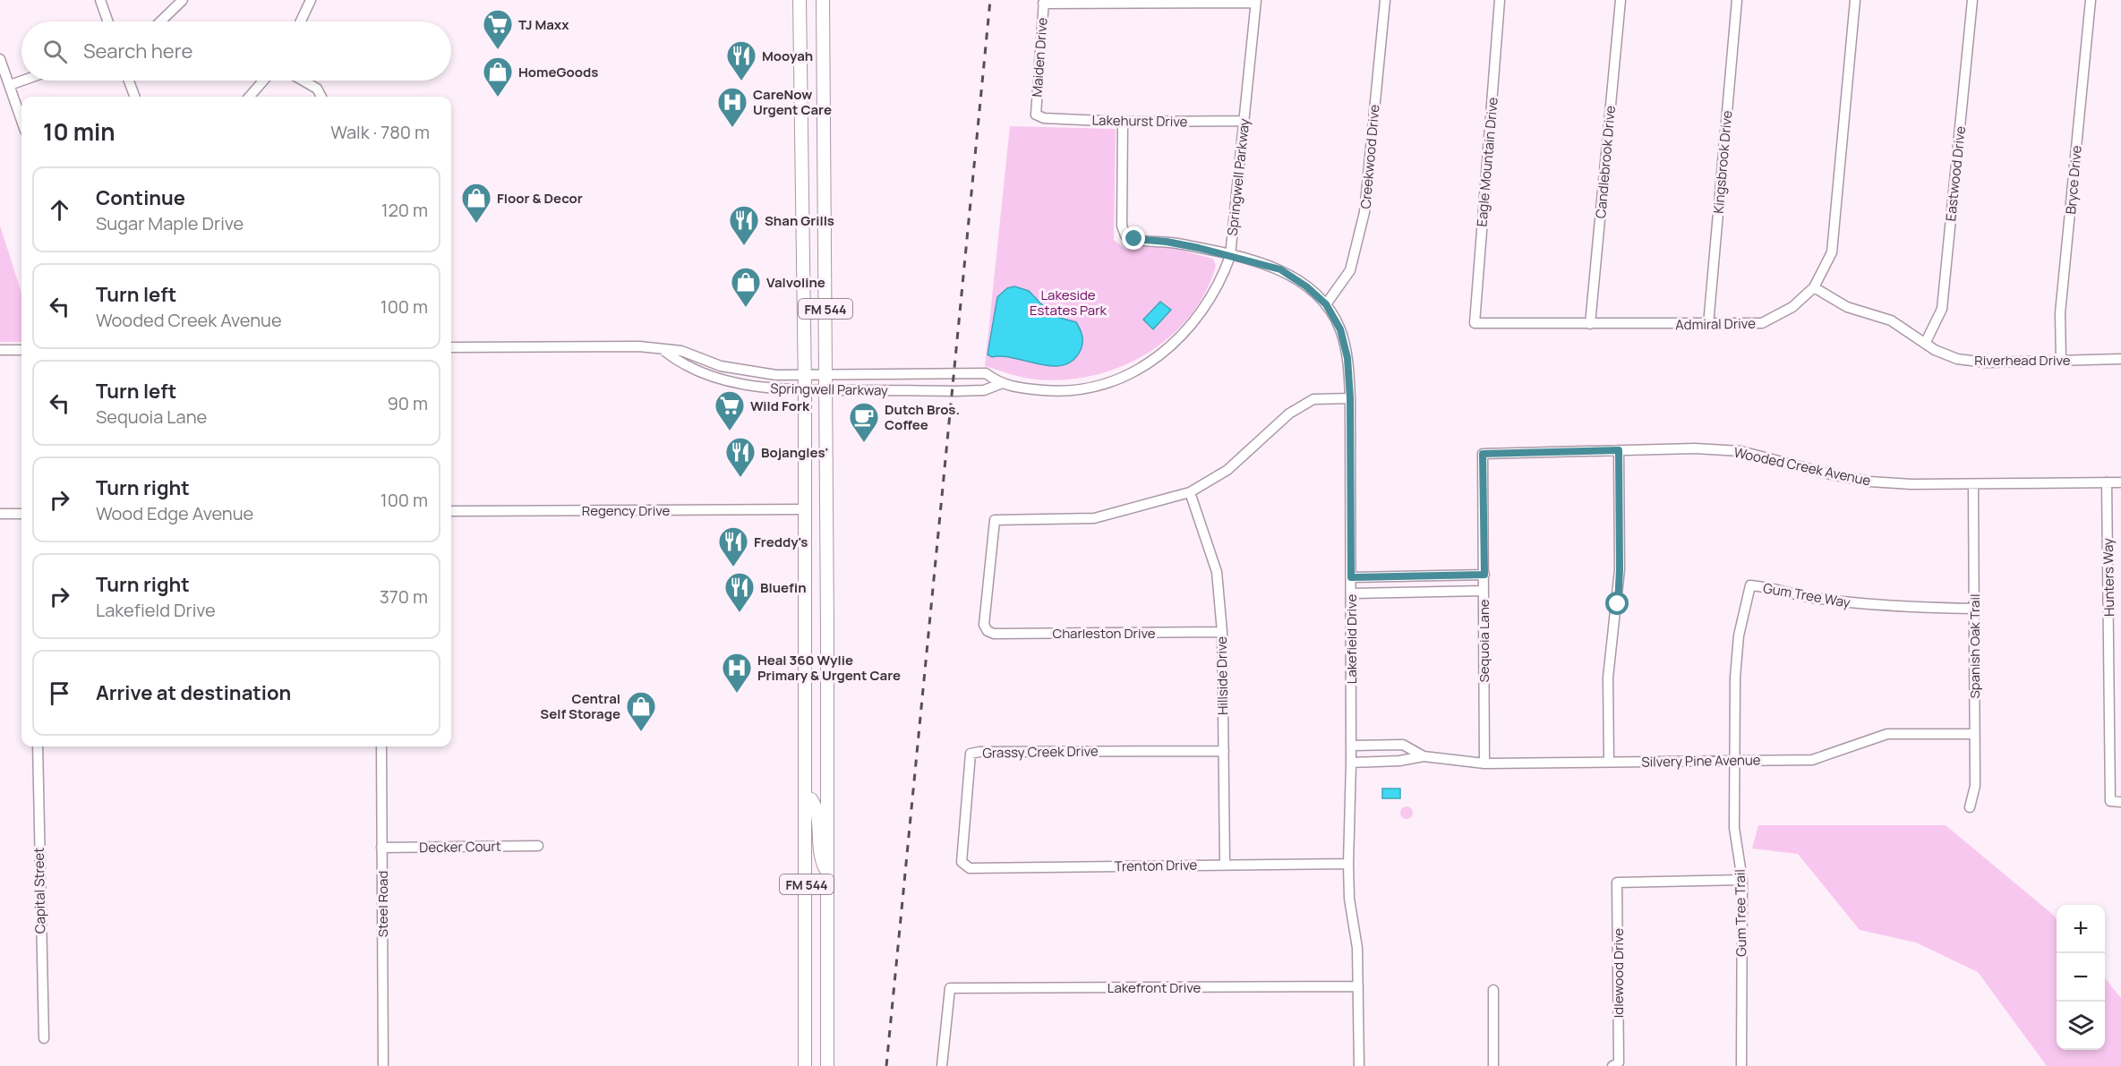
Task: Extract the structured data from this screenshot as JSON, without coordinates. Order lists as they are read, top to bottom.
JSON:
{
  "streets": {
    "main road": ["FM 544"],
    "street": [
      "Maiden Drive",
      "Lakehurst Drive",
      "Creekwood Drive",
      "Eagle Mountain Drive",
      "Candlebrook Drive",
      "Kingsbrook Drive",
      "Eastwood Drive",
      "Springwell Parkway",
      "Bryce Drive",
      "Admiral Drive",
      "Riverhead Drive",
      "Wooded Creek Avenue",
      "Regency Drive",
      "Hunters Way",
      "Gum Tree Way",
      "Charleston Drive",
      "Lakefield Drive",
      "Sequoia Lane",
      "Spanish Oak Trail",
      "Hillside Drive",
      "Grassy Creek Drive",
      "Silvery Pine Avenue",
      "Decker Court",
      "Trenton Drive",
      "Capital Street",
      "Steel Road",
      "Gum Tree Trail",
      "Idlewood Drive",
      "Lakefront Drive"
    ]
  },
  "crossings": [
    ["Maiden Drive", "Lakehurst Drive"],
    ["Lakehurst Drive", "Springwell Parkway"],
    ["Lakehurst Drive", "Lakefield Drive"],
    ["Creekwood Drive", "Lakefield Drive"],
    ["Eagle Mountain Drive", "Admiral Drive"],
    ["Candlebrook Drive", "Admiral Drive"],
    ["Kingsbrook Drive", "Admiral Drive"],
    ["Eastwood Drive", "Riverhead Drive"],
    ["Springwell Parkway", "FM 544"],
    ["Springwell Parkway", "Lakefield Drive"],
    ["Bryce Drive", "Riverhead Drive"],
    ["FM 544", "Regency Drive"],
    ["Admiral Drive", "Riverhead Drive"],
    ["Wooded Creek Avenue", "Hunters Way"],
    ["Wooded Creek Avenue", "Sequoia Lane"],
    ["Wooded Creek Avenue", "Spanish Oak Trail"],
    ["Gum Tree Way", "Spanish Oak Trail"],
    ["Gum Tree Way", "Silvery Pine Avenue"],
    ["Gum Tree Way", "Gum Tree Trail"],
    ["Charleston Drive", "Hillside Drive"],
    ["Lakefield Drive", "Silvery Pine Avenue"],
    ["Lakefield Drive", "Trenton Drive"],
    ["Lakefield Drive", "Lakefront Drive"],
    ["Sequoia Lane", "Silvery Pine Avenue"],
    ["Spanish Oak Trail", "Silvery Pine Avenue"],
    ["Hillside Drive", "Grassy Creek Drive"],
    ["Hillside Drive", "Trenton Drive"],
    ["Grassy Creek Drive", "Trenton Drive"],
    ["Silvery Pine Avenue", "Gum Tree Trail"],
    ["Decker Court", "Steel Road"],
    ["Gum Tree Trail", "Idlewood Drive"]
  ],
  "parks": ["Lakeside Estates Park"],
  "places": {
    "supermarket": ["TJ Maxx", "Wild Fork"],
    "restaurant": [
      "Mooyah",
      "Shan Grills",
      "Bojangles'",
      "Freddy's",
      "Bluefin"
    ],
    "shop": [
      "HomeGoods",
      "Floor & Decor",
      "Valvoline",
      "Central Self Storage"
    ],
    "hospital": ["CareNow Urgent Care", "Heal 360 Wylie Primary & Urgent Care"],
    "cafe": ["Dutch Bros. Coffee"]
  },
  "page": {
    "search": "Search here",
    "heading": ["10 min", "Walk · 780 m"],
    "list": [
      ["Continue", "Sugar Maple Drive", "120 m"],
      ["Turn left", "Wooded Creek Avenue", "100 m"],
      ["Turn left", "Sequoia Lane", "90 m"],
      ["Turn right", "Wood Edge Avenue", "100 m"],
      ["Turn right", "Lakefield Drive", "370 m"],
      "Arrive at destination"
    ],
    "map_buttons": ["+", "−"]
  }
}
